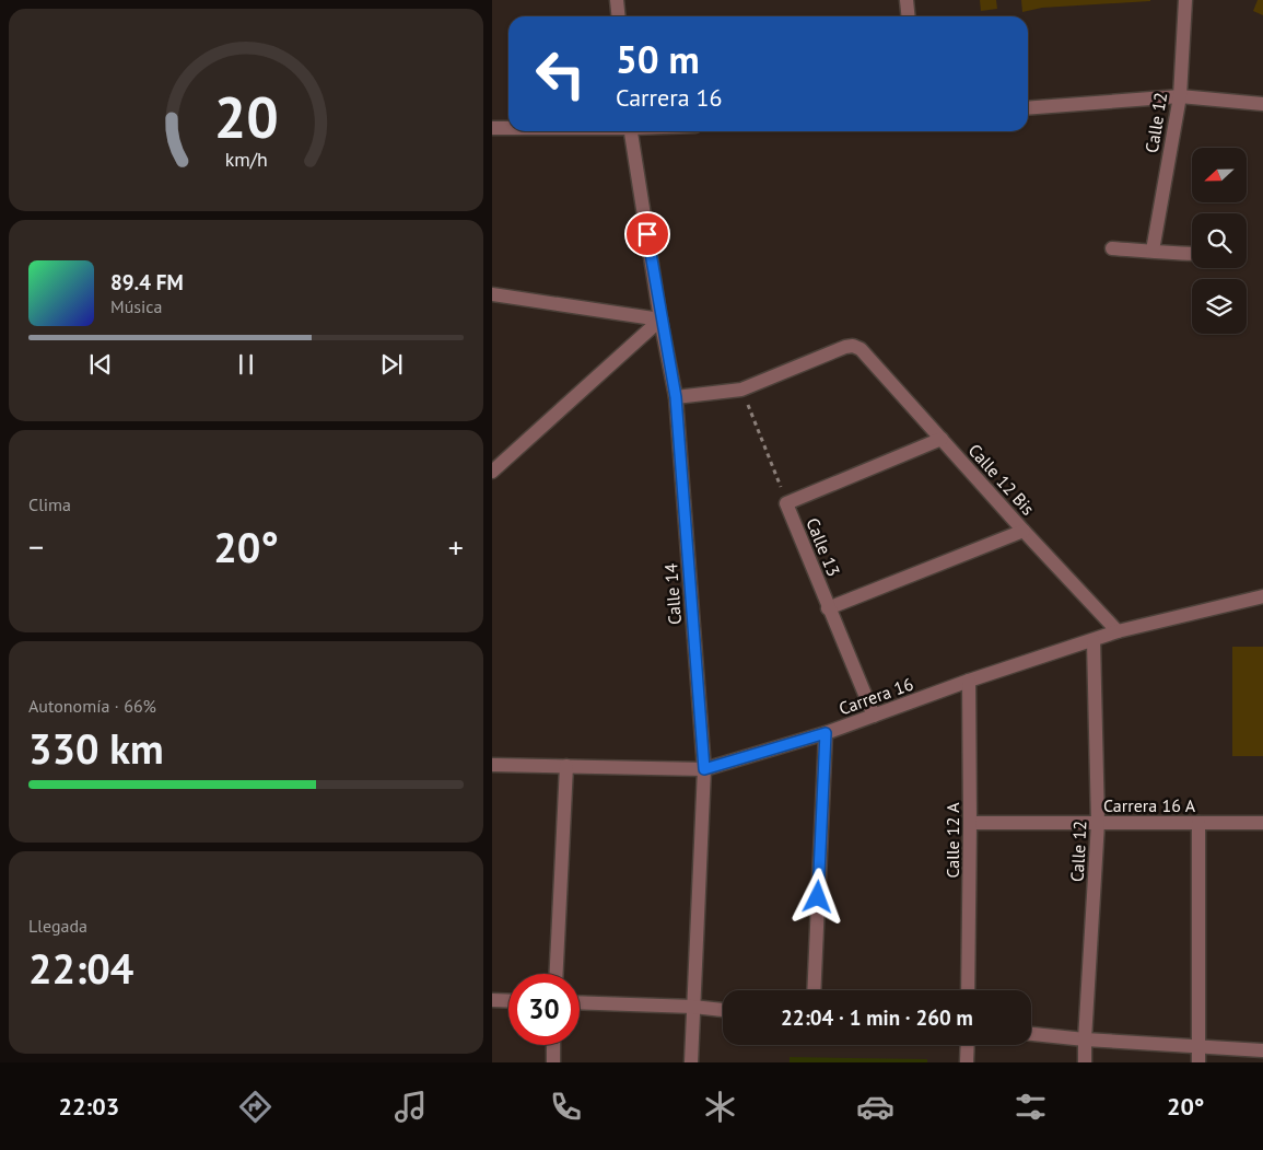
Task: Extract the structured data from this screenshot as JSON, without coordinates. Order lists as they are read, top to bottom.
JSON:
{
  "streets": {
    "street": [
      "Calle 12",
      "Calle 12 Bis",
      "Calle 13",
      "Calle 14",
      "Carrera 16",
      "Carrera 16 A",
      "Calle 12 A"
    ]
  },
  "crossings": [
    ["Calle 12", "Carrera 16"],
    ["Calle 12", "Carrera 16 A"],
    ["Calle 12 Bis", "Calle 13"],
    ["Calle 12 Bis", "Carrera 16"],
    ["Calle 13", "Carrera 16"],
    ["Calle 14", "Carrera 16"],
    ["Carrera 16", "Calle 12 A"],
    ["Carrera 16 A", "Calle 12 A"]
  ],
  "north": "left",
  "page": {
    "turn": ["50 m", "Carrera 16"],
    "song": ["89.4 FM", "Música"],
    "tile": [
      "Clima",
      ["Autonomía · 66%", "330 km"],
      ["Llegada", "22:04"]
    ],
    "heat": ["−", "20°", "+"],
    "limit": "30",
    "trip": "22:04 · 1 min · 260 m",
    "tabs": ["22:03", "20°"],
    "gauge": ["20", "km/h"]
  }
}
